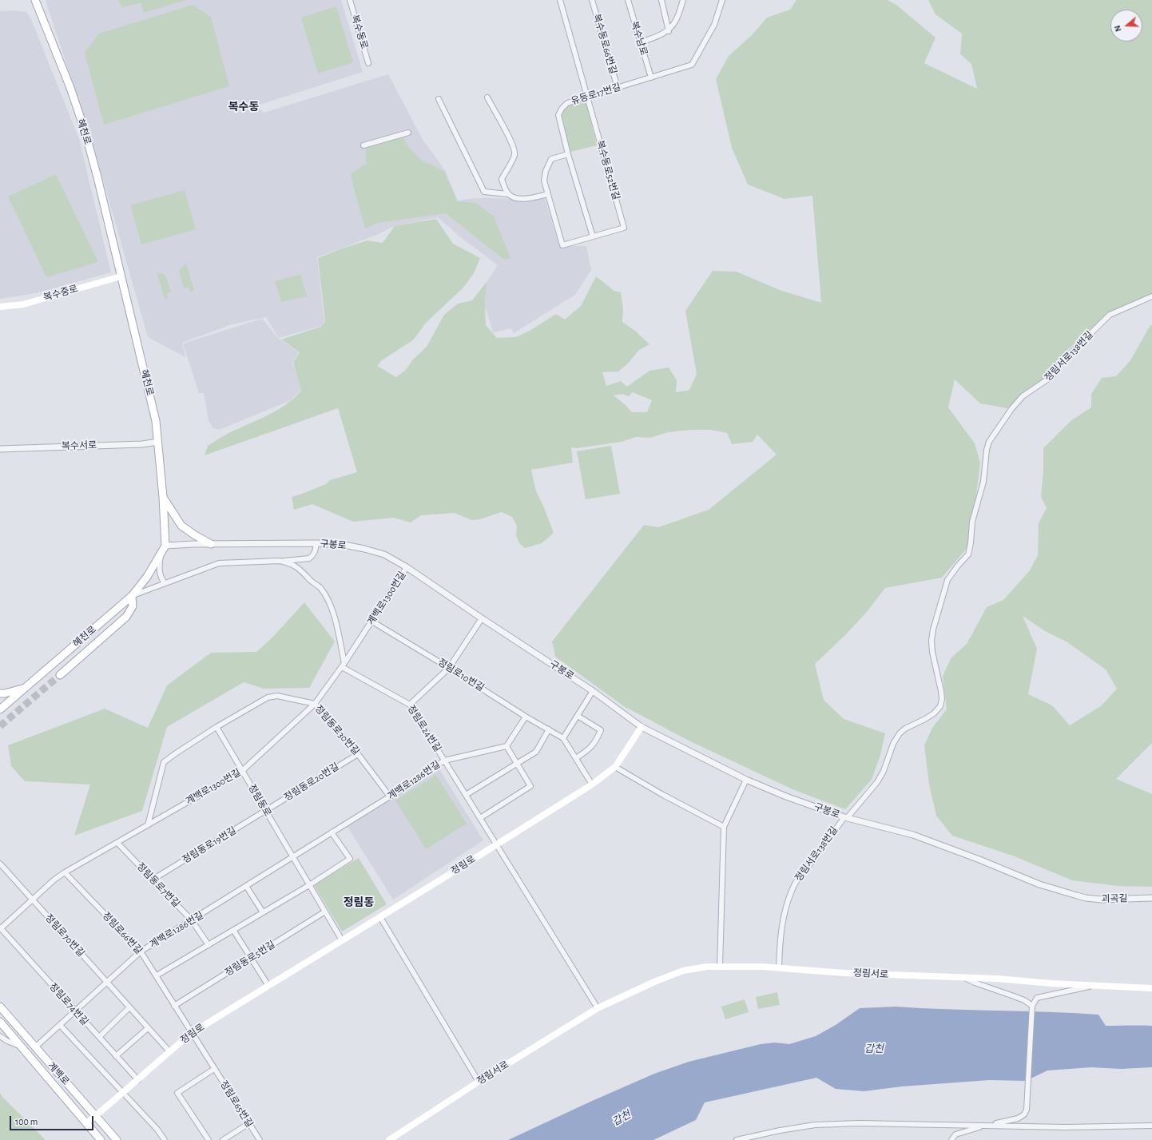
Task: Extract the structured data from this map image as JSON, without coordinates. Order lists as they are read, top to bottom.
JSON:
{
  "streets": {
    "main road": [
      "혜천로",
      "복수중로",
      "정림로",
      "정림서로",
      "계백로"
    ],
    "street": [
      "복수동로",
      "복수남로",
      "복수동로66번길",
      "유등로17번길",
      "복수동로52번길",
      "정림서로138번길",
      "복수서로",
      "구봉로",
      "계백로1300번길",
      "정림로10번길",
      "정림로24번길",
      "정림동로30번길",
      "계백로1286번길",
      "정림동로20번길",
      "정림동로",
      "정림동로19번길",
      "정림동로7번길",
      "괴곡길",
      "정림로66번길",
      "정림로70번길",
      "정림동로5번길",
      "정림로74번길",
      "정림로65번길"
    ]
  },
  "crossings": [
    ["복수남로", "유등로17번길"],
    ["복수동로66번길", "유등로17번길"],
    ["유등로17번길", "복수동로52번길"],
    ["혜천로", "복수중로"],
    ["혜천로", "복수서로"],
    ["혜천로", "구봉로"],
    ["정림서로138번길", "구봉로"],
    ["정림서로138번길", "정림서로"],
    ["구봉로", "계백로1300번길"],
    ["구봉로", "정림로"],
    ["구봉로", "괴곡길"],
    ["계백로1300번길", "정림로10번길"],
    ["계백로1300번길", "정림로24번길"],
    ["계백로1300번길", "정림동로30번길"],
    ["계백로1300번길", "정림동로"],
    ["계백로1300번길", "정림동로7번길"],
    ["계백로1300번길", "정림로66번길"],
    ["계백로1300번길", "정림로70번길"],
    ["계백로1300번길", "정림로74번길"],
    ["정림로10번길", "정림로"],
    ["정림로24번길", "계백로1286번길"],
    ["정림로24번길", "정림로"],
    ["정림동로30번길", "계백로1286번길"],
    ["정림동로30번길", "정림동로20번길"],
    ["정림동로30번길", "정림동로"],
    ["계백로1286번길", "정림동로"],
    ["계백로1286번길", "정림동로7번길"],
    ["계백로1286번길", "정림로66번길"],
    ["계백로1286번길", "정림로70번길"],
    ["계백로1286번길", "정림로74번길"],
    ["계백로1286번길", "계백로"],
    ["정림동로20번길", "정림동로"],
    ["정림동로20번길", "정림동로19번길"],
    ["정림동로", "정림동로19번길"],
    ["정림동로", "정림로"],
    ["정림동로", "정림동로5번길"],
    ["정림동로19번길", "정림동로7번길"],
    ["정림로", "정림로66번길"],
    ["정림로", "정림로70번길"],
    ["정림로", "정림로74번길"],
    ["정림로", "계백로"],
    ["정림로", "정림로65번길"],
    ["정림로66번길", "정림동로5번길"],
    ["정림로66번길", "정림로65번길"]
  ],
  "districts": ["복수동", "정림동"],
  "water": ["갑천"],
  "scale_bar": "100 m",
  "north": "left"
}
